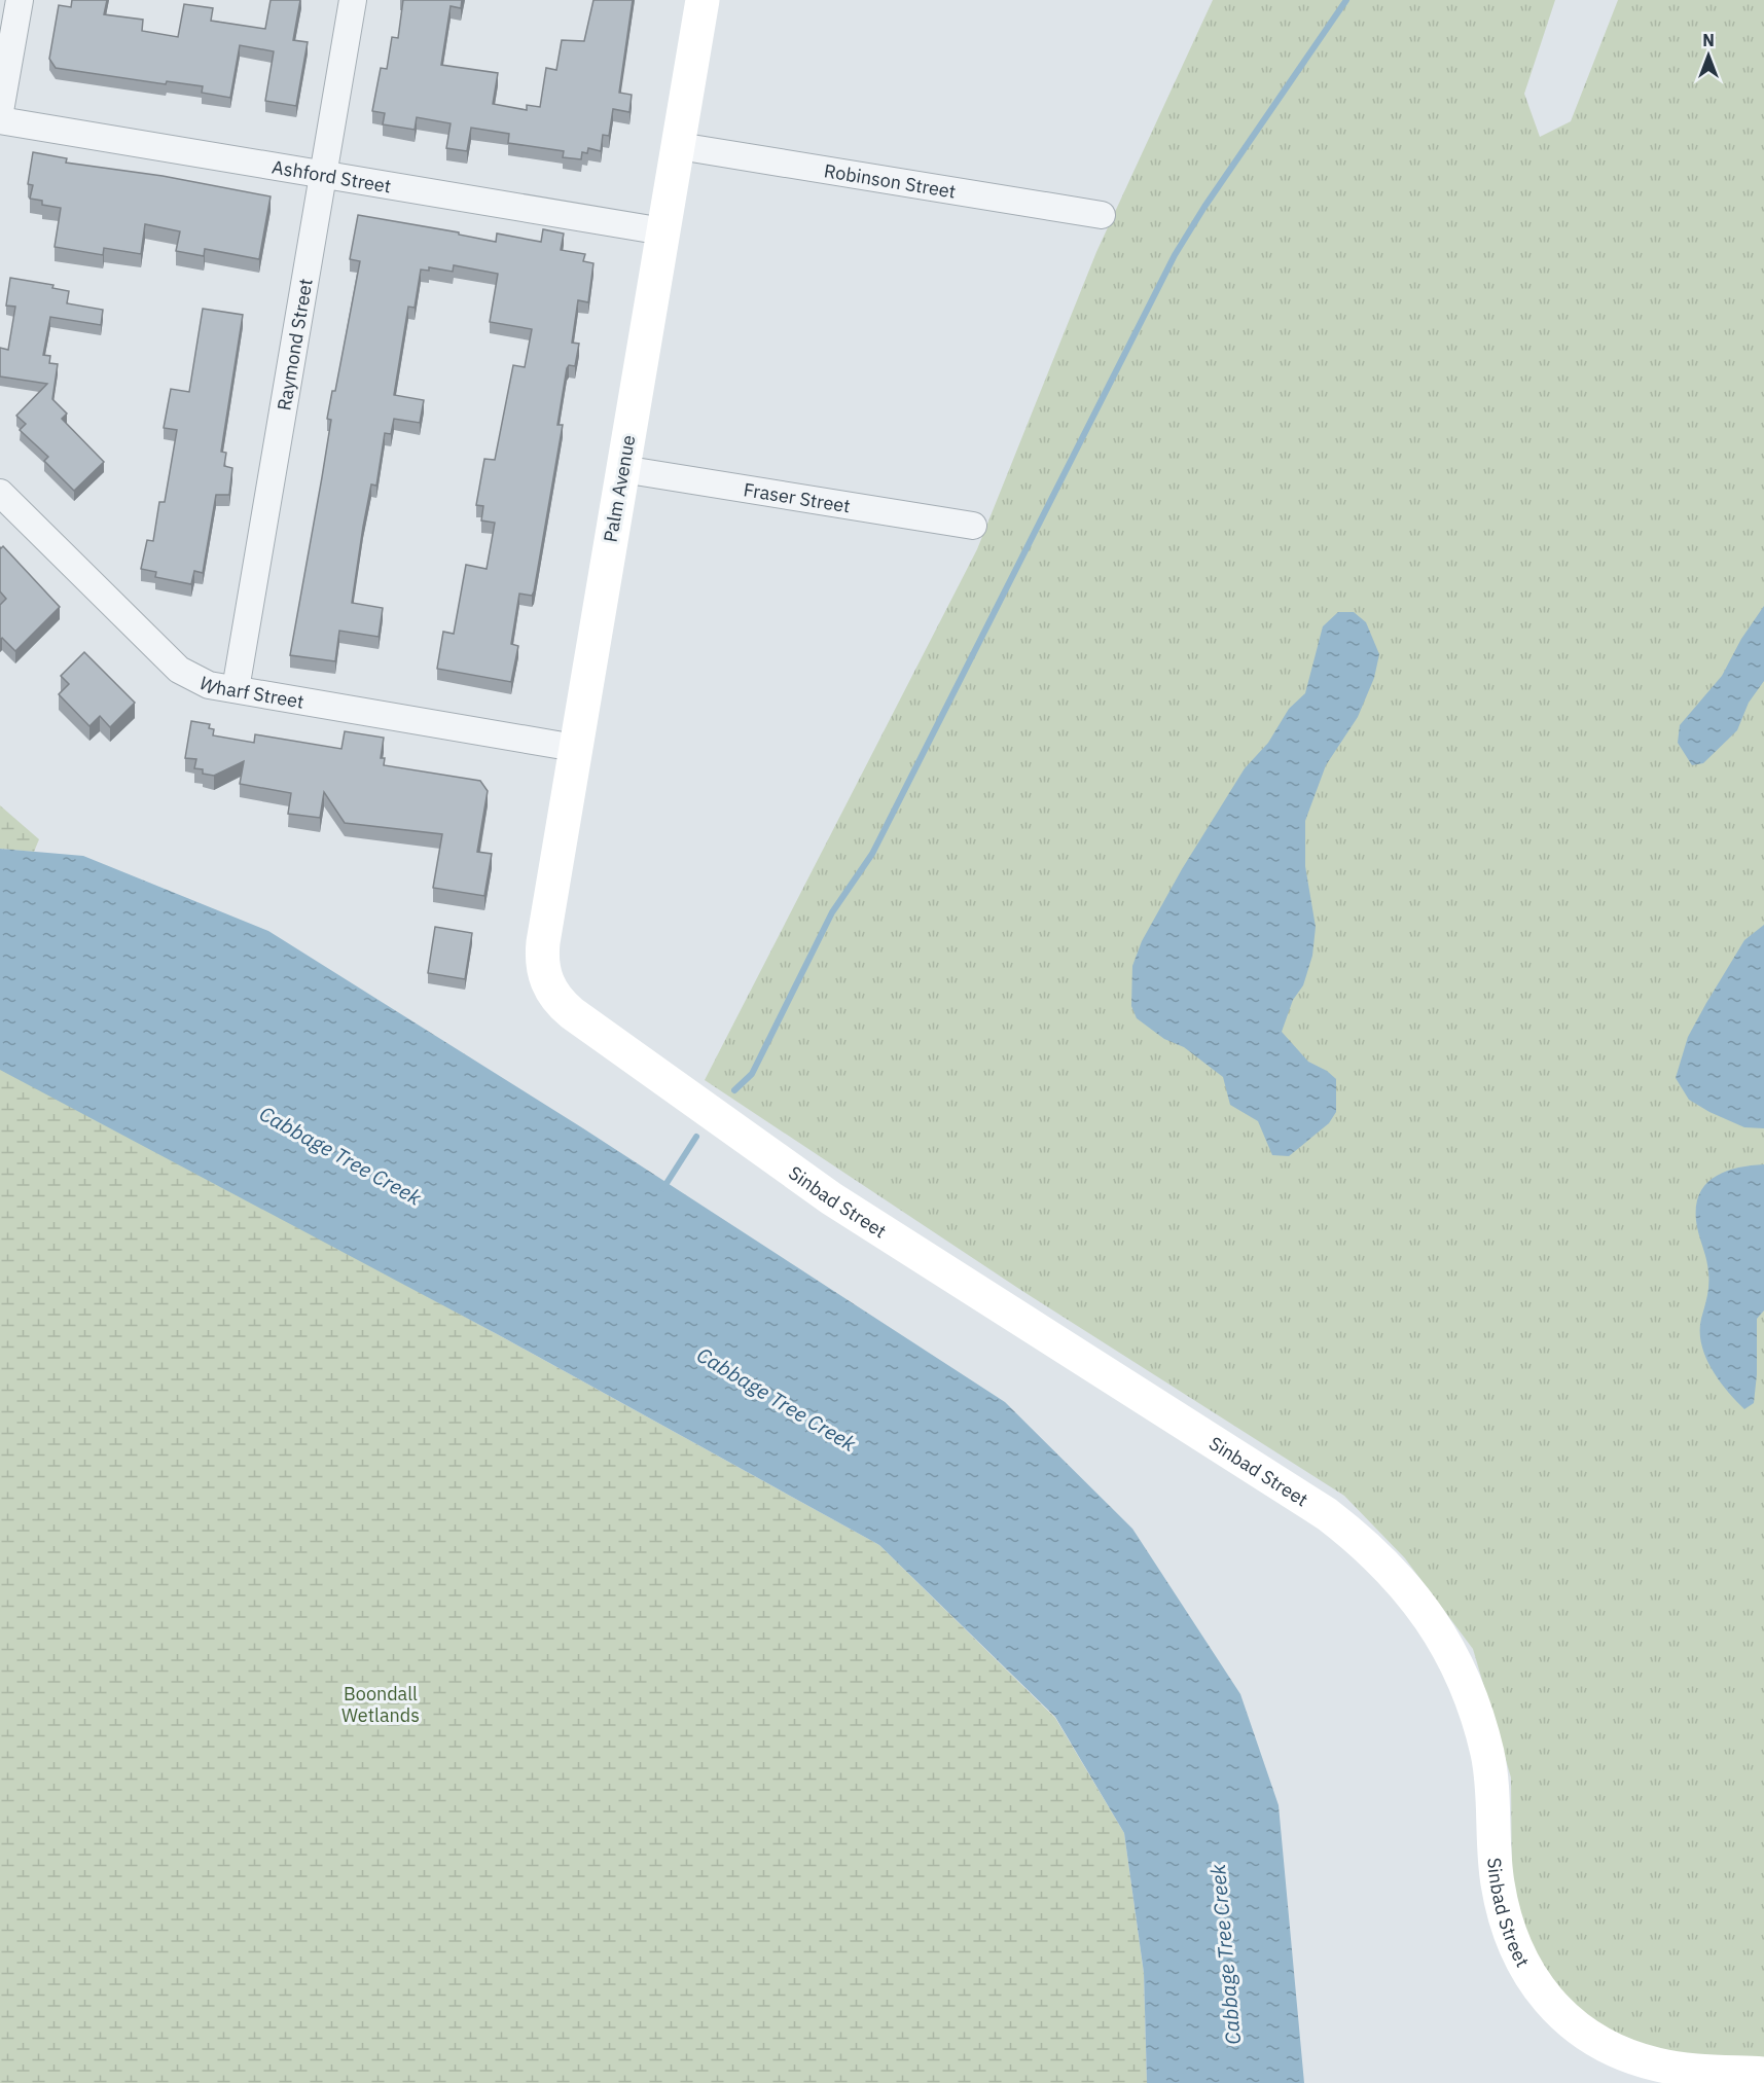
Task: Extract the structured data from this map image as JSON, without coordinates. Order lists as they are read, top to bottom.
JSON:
{
  "streets": {
    "street": [
      "Ashford Street",
      "Robinson Street",
      "Raymond Street",
      "Palm Avenue",
      "Fraser Street",
      "Wharf Street",
      "Sinbad Street"
    ]
  },
  "crossings": [
    ["Ashford Street", "Raymond Street"],
    ["Ashford Street", "Palm Avenue"],
    ["Robinson Street", "Palm Avenue"],
    ["Raymond Street", "Wharf Street"],
    ["Palm Avenue", "Fraser Street"],
    ["Palm Avenue", "Wharf Street"],
    ["Palm Avenue", "Sinbad Street"]
  ],
  "water": ["Cabbage Tree Creek"],
  "parks": ["Boondall Wetlands"],
  "north": "top"
}
